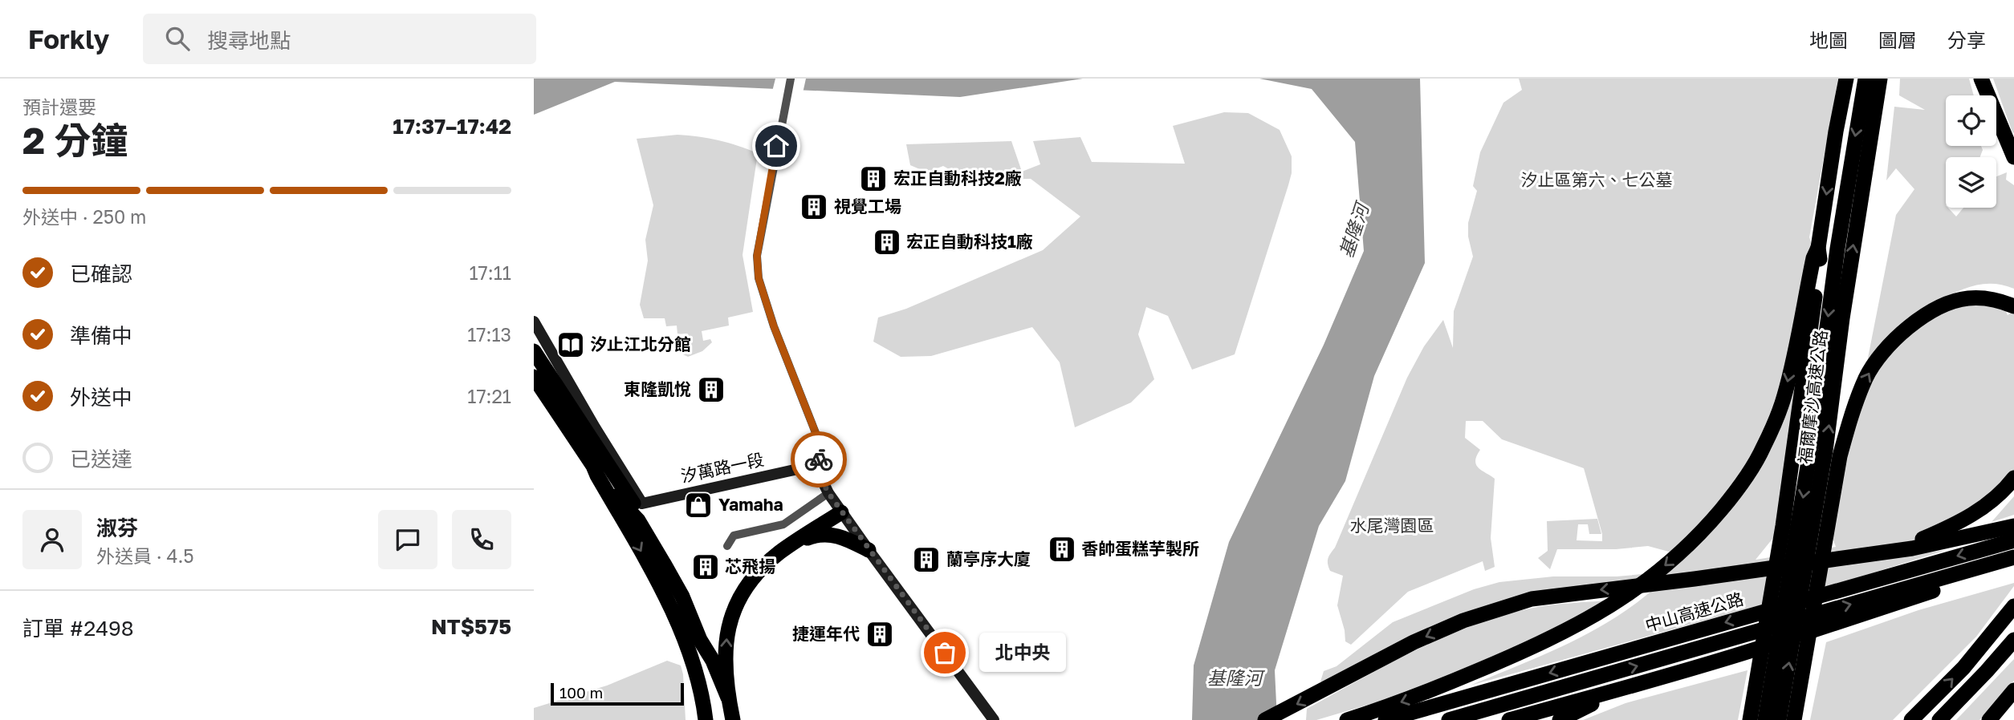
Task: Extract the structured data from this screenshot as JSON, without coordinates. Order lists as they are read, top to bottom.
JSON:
{
  "streets": {
    "highway": ["福爾摩沙高速公路", "中山高速公路"],
    "street": ["汐萬路一段"]
  },
  "water": ["基隆河"],
  "parks": ["汐止區第六、七公墓", "水尾灣園區"],
  "places": {
    "building": [
      "宏正自動科技2廠",
      "視覺工場",
      "宏正自動科技1廠",
      "東隆凱悅",
      "香帥蛋糕芋製所",
      "蘭亭序大廈",
      "芯飛揚",
      "捷運年代"
    ],
    "library": ["汐止江北分館"],
    "shop": ["Yamaha"],
    "other": ["北中央"]
  },
  "scale_bar": "100 m",
  "page": {
    "header": "Forkly",
    "search": "搜尋地點",
    "nav": ["地圖", "圖層", "分享"],
    "heading": ["2 分鐘", "預計還要", "17:37–17:42"],
    "panel": [
      "淑芬",
      "外送員 · 4.5",
      "訂單 #2498",
      "NT$575"
    ],
    "bar": "外送中 · 250 m",
    "list": [
      ["已確認", "17:11"],
      ["準備中", "17:13"],
      ["外送中", "17:21"],
      "已送達"
    ],
    "bubble": "北中央",
    "scale": "100 m"
  }
}
